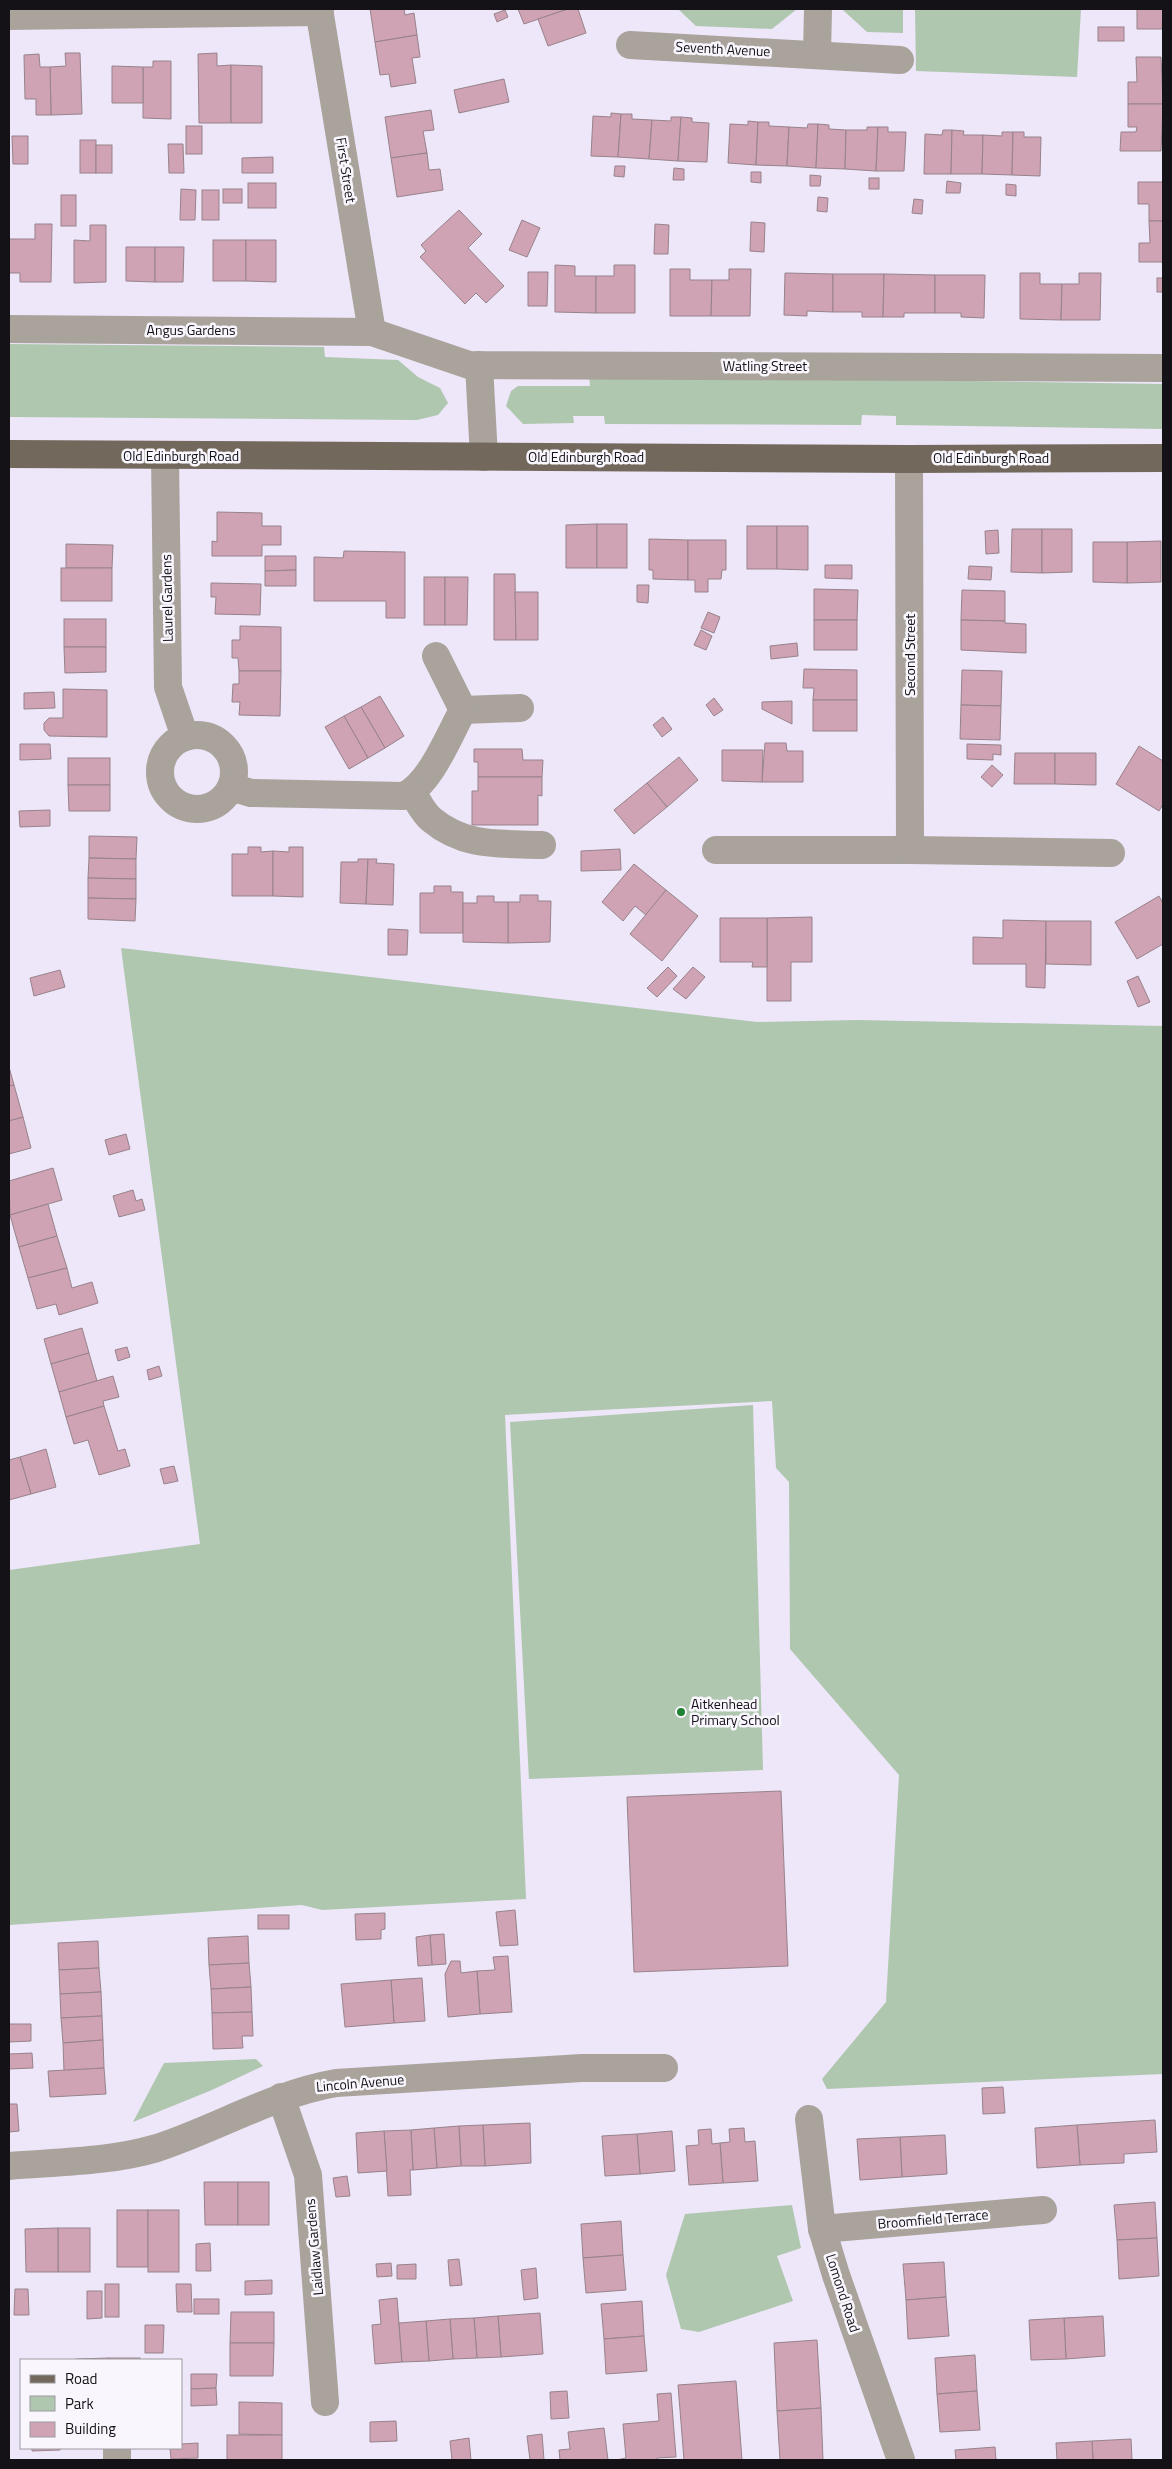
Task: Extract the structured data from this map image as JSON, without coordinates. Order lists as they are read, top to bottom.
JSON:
{
  "streets": {
    "main road": ["Old Edinburgh Road"],
    "street": [
      "Seventh Avenue",
      "First Street",
      "Angus Gardens",
      "Watling Street",
      "Laurel Gardens",
      "Second Street",
      "Lincoln Avenue",
      "Broomfield Terrace",
      "Laidlaw Gardens",
      "Lomond Road"
    ]
  },
  "crossings": [
    ["First Street", "Angus Gardens"],
    ["First Street", "Watling Street"],
    ["Angus Gardens", "Watling Street"],
    ["Old Edinburgh Road", "Laurel Gardens"],
    ["Old Edinburgh Road", "Second Street"],
    ["Lincoln Avenue", "Laidlaw Gardens"],
    ["Broomfield Terrace", "Lomond Road"]
  ],
  "places": ["Aitkenhead Primary School"],
  "legend": ["Road", "Park", "Building"]
}
